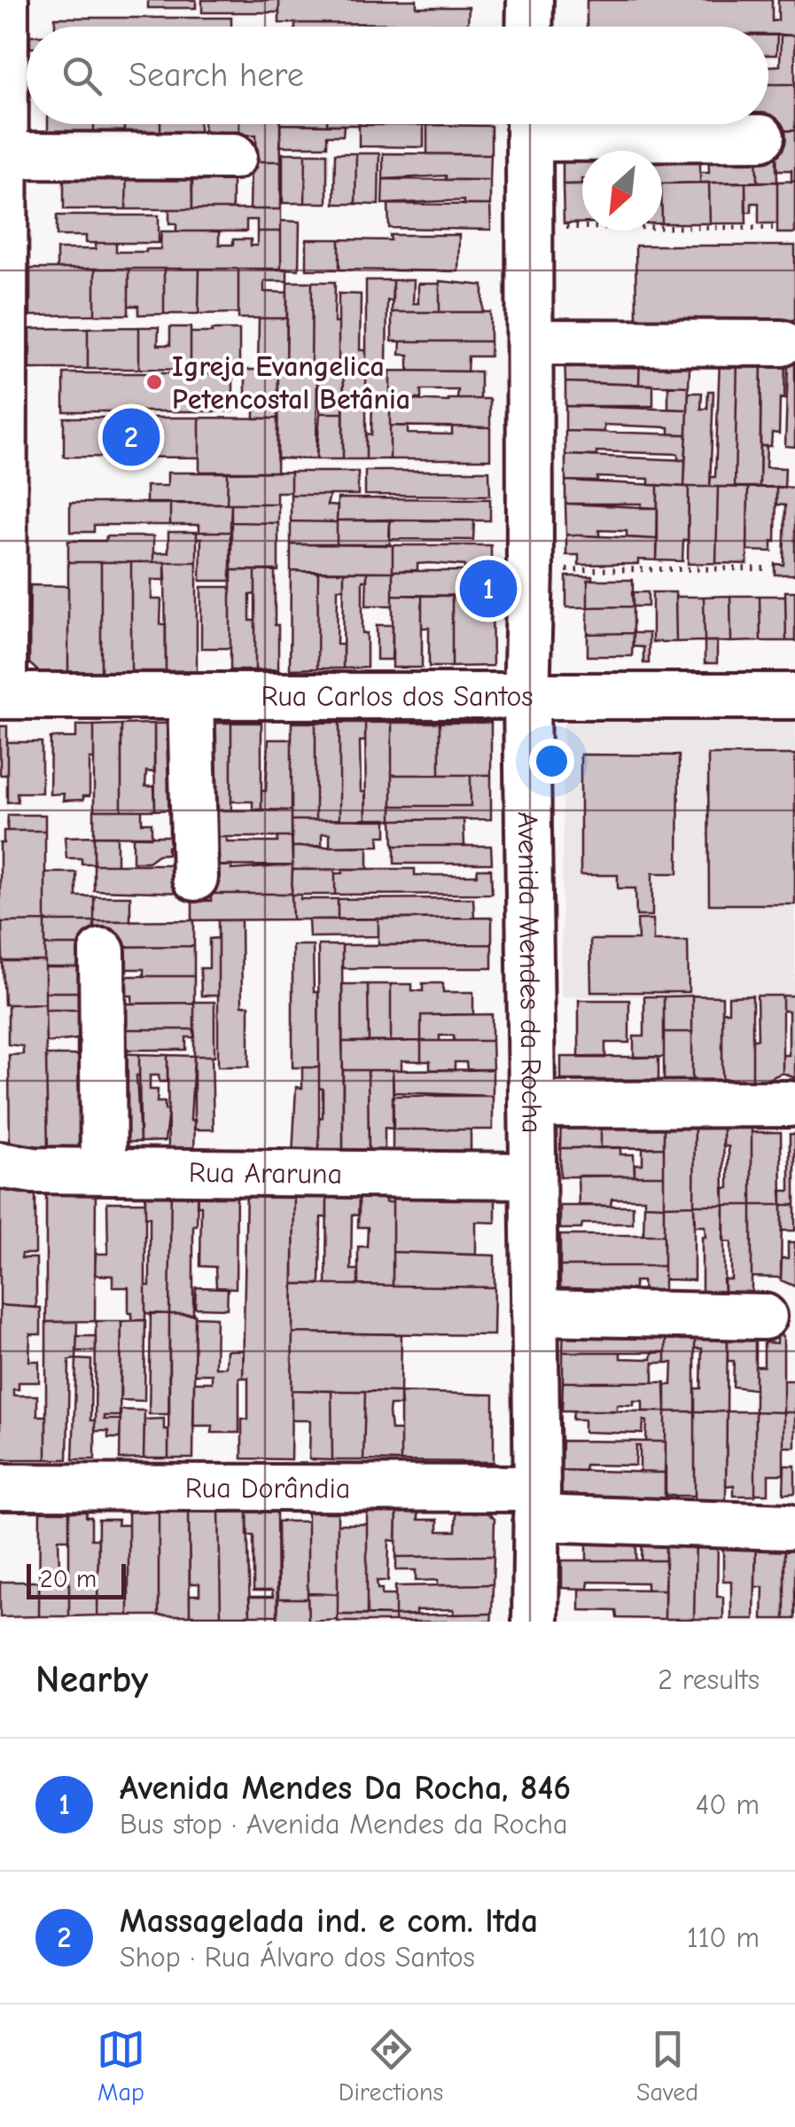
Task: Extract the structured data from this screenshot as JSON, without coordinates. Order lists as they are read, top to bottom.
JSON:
{
  "streets": {
    "street": [
      "Rua Carlos dos Santos",
      "Avenida Mendes da Rocha",
      "Rua Araruna",
      "Rua Dorândia"
    ]
  },
  "crossings": [
    ["Rua Carlos dos Santos", "Avenida Mendes da Rocha"],
    ["Avenida Mendes da Rocha", "Rua Araruna"],
    ["Avenida Mendes da Rocha", "Rua Dorândia"]
  ],
  "places": ["Igreja Evangelica Petencostal Betânia"],
  "scale_bar": "20 m",
  "north": "bottom left",
  "page": {
    "search": "Search here",
    "pins": ["2", "1"],
    "scale": "20 m",
    "heading": ["Nearby", "2 results"],
    "list": [
      {
        "mark": "1",
        "name": "Avenida Mendes Da Rocha, 846",
        "note": "Bus stop · Avenida Mendes da Rocha",
        "value": "40 m"
      },
      {
        "mark": "2",
        "name": "Massagelada ind. e com. ltda",
        "note": "Shop · Rua Álvaro dos Santos",
        "value": "110 m"
      }
    ],
    "nav": ["Map", "Directions", "Saved"]
  }
}
